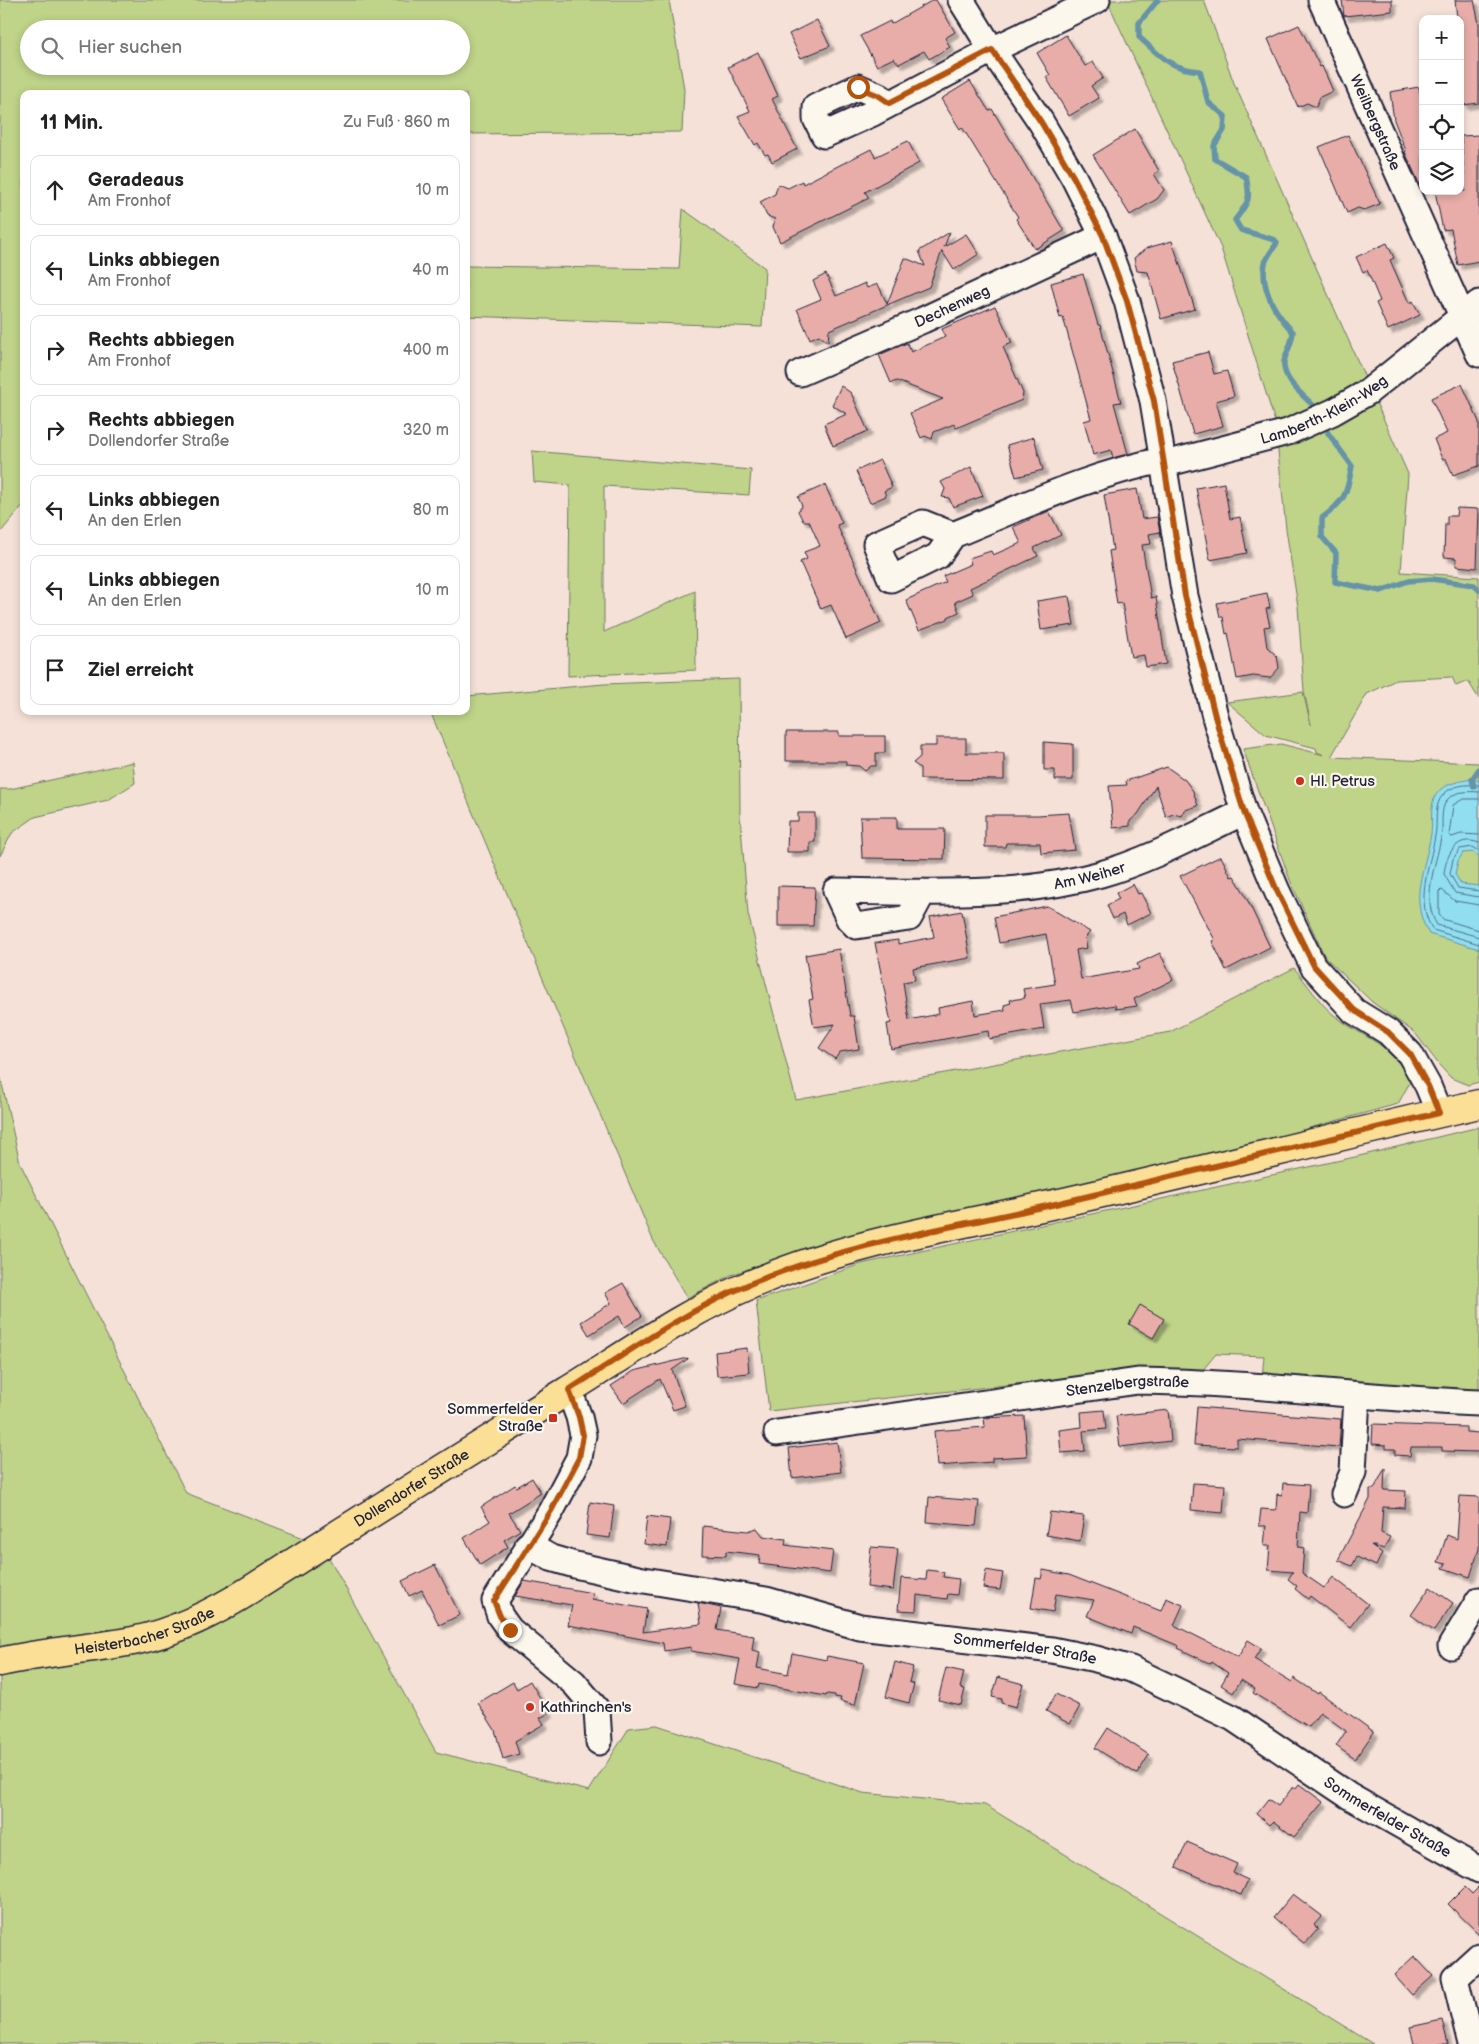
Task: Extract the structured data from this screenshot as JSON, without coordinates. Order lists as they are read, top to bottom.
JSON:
{
  "streets": {
    "main road": ["Dollendorfer Straße", "Heisterbacher Straße"],
    "street": [
      "Weilbergstraße",
      "Dechenweg",
      "Lamberth-Klein-Weg",
      "Am Weiher",
      "Stenzelbergstraße",
      "Sommerfelder Straße"
    ]
  },
  "crossings": [
    ["Weilbergstraße", "Lamberth-Klein-Weg"],
    ["Dollendorfer Straße", "Heisterbacher Straße"]
  ],
  "places": {
    "other": ["Hl. Petrus", "Kathrinchen's"],
    "transit": ["Sommerfelder Straße"]
  },
  "page": {
    "map_buttons": ["+", "−"],
    "search": "Hier suchen",
    "heading": ["11 Min.", "Zu Fuß · 860 m"],
    "list": [
      ["Geradeaus", "Am Fronhof", "10 m"],
      ["Links abbiegen", "Am Fronhof", "40 m"],
      ["Rechts abbiegen", "Am Fronhof", "400 m"],
      ["Rechts abbiegen", "Dollendorfer Straße", "320 m"],
      ["Links abbiegen", "An den Erlen", "80 m"],
      ["Links abbiegen", "An den Erlen", "10 m"],
      "Ziel erreicht"
    ]
  }
}
